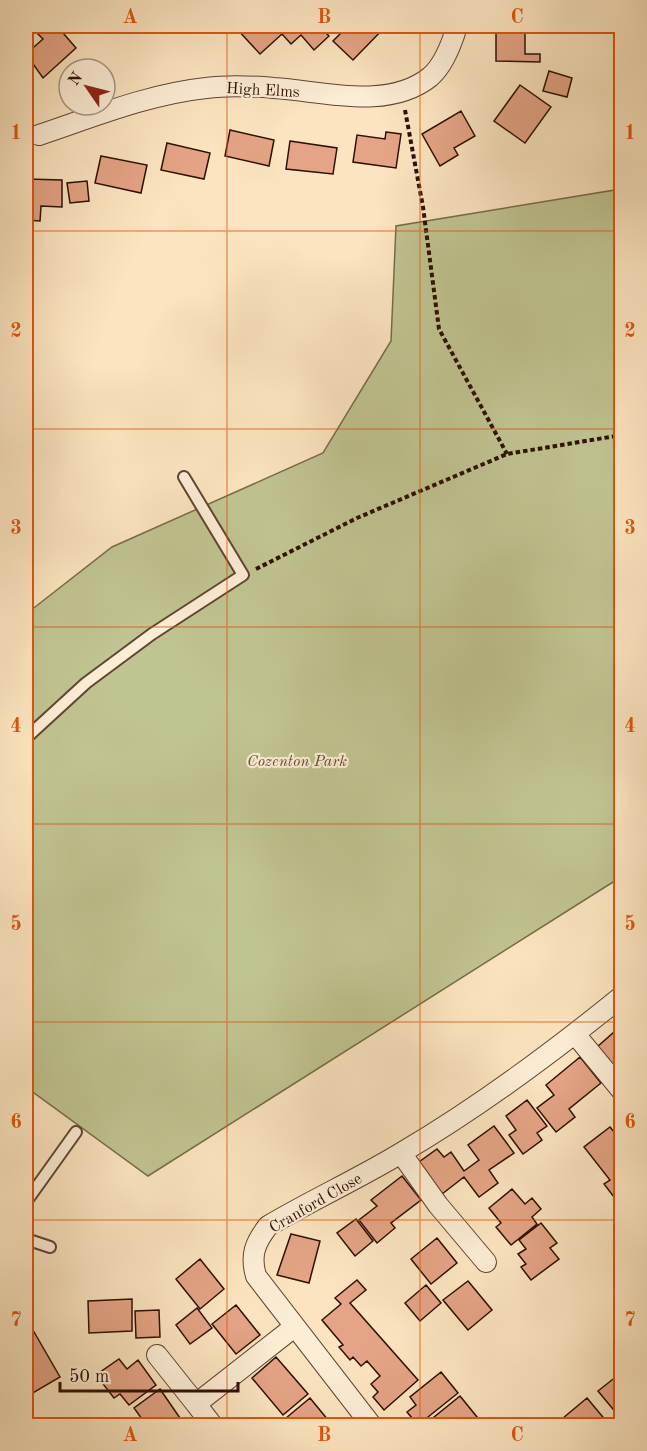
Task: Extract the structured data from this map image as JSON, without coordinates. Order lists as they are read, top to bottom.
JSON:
{
  "streets": {
    "street": ["High Elms", "Cranford Close"]
  },
  "parks": ["Cozenton Park"],
  "scale_bar": "50 m",
  "north": "top left",
  "grid": {
    "columns": ["A", "B", "C"],
    "rows": [
      "1",
      "2",
      "3",
      "4",
      "5",
      "6",
      "7"
    ]
  }
}
